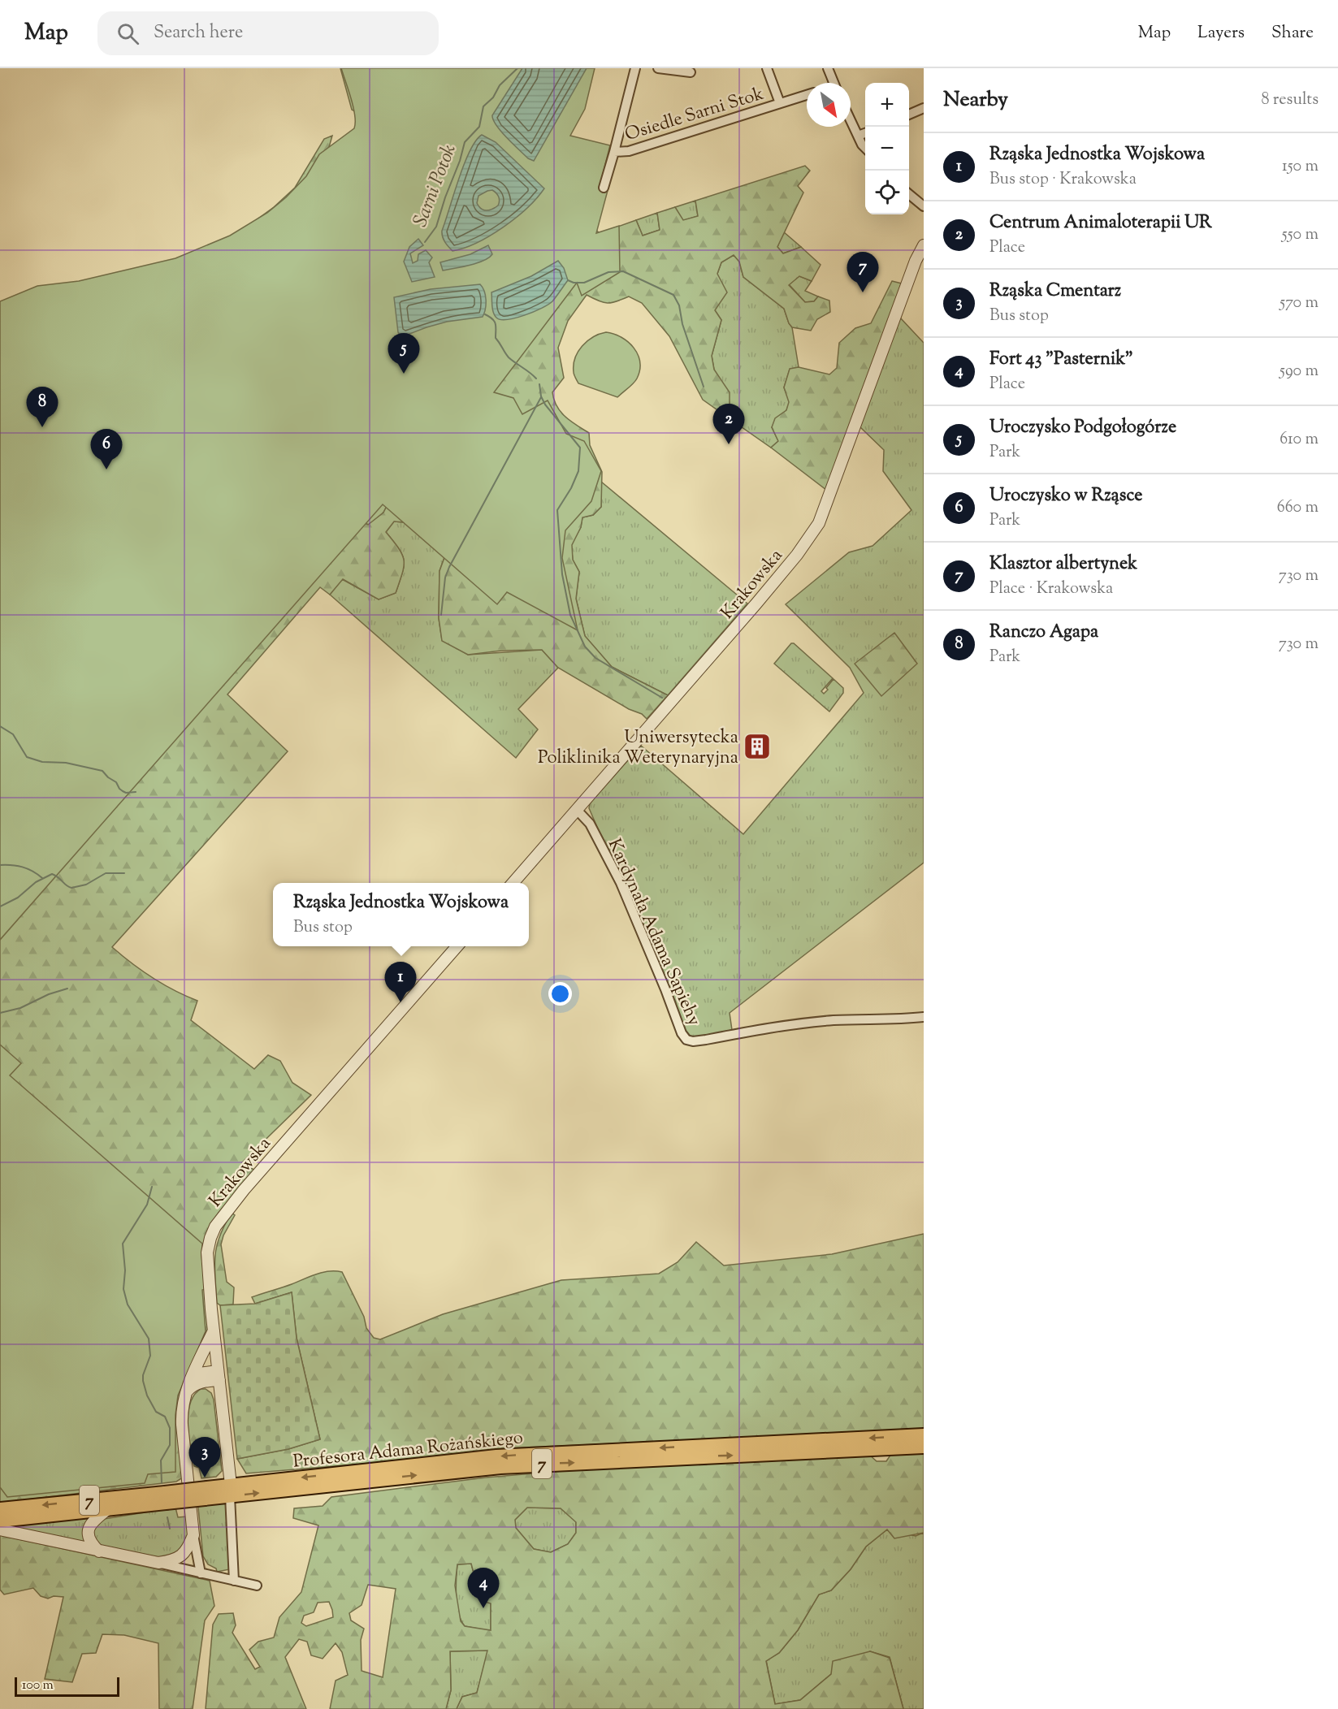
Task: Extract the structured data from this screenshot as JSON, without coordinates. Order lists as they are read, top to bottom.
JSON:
{
  "streets": {
    "main road": ["Profesora Adama Rożańskiego", "7"],
    "street": ["Osiedle Sarni Stok", "Krakowska", "Kardynała Adama Sapiehy"]
  },
  "crossings": [
    ["Krakowska", "Kardynała Adama Sapiehy"],
    ["Krakowska", "Profesora Adama Rożańskiego"]
  ],
  "water": ["Sarni Potok"],
  "places": {
    "building": ["Uniwersytecka Poliklinika Weterynaryjna"]
  },
  "scale_bar": "100 m",
  "north": "bottom right",
  "page": {
    "header": "Map",
    "search": "Search here",
    "nav": ["Map", "Layers", "Share"],
    "heading": ["Nearby", "8 results"],
    "map_buttons": ["+", "−"],
    "list": [
      {
        "mark": "1",
        "name": "Rząska Jednostka Wojskowa",
        "note": "Bus stop · Krakowska",
        "value": "150 m"
      },
      {
        "mark": "2",
        "name": "Centrum Animaloterapii UR",
        "note": "Place",
        "value": "550 m"
      },
      {
        "mark": "3",
        "name": "Rząska Cmentarz",
        "note": "Bus stop",
        "value": "570 m"
      },
      {
        "mark": "4",
        "name": "Fort 43 \"Pasternik\"",
        "note": "Place",
        "value": "590 m"
      },
      {
        "mark": "5",
        "name": "Uroczysko Podgołogórze",
        "note": "Park",
        "value": "610 m"
      },
      {
        "mark": "6",
        "name": "Uroczysko w Rząsce",
        "note": "Park",
        "value": "660 m"
      },
      {
        "mark": "7",
        "name": "Klasztor albertynek",
        "note": "Place · Krakowska",
        "value": "730 m"
      },
      {
        "mark": "8",
        "name": "Ranczo Agapa",
        "note": "Park",
        "value": "730 m"
      }
    ],
    "pins": [
      "7",
      "5",
      "8",
      "2",
      "6",
      "1",
      "3",
      "4"
    ],
    "popup": ["Rząska Jednostka Wojskowa", "Bus stop"],
    "scale": "100 m"
  }
}
